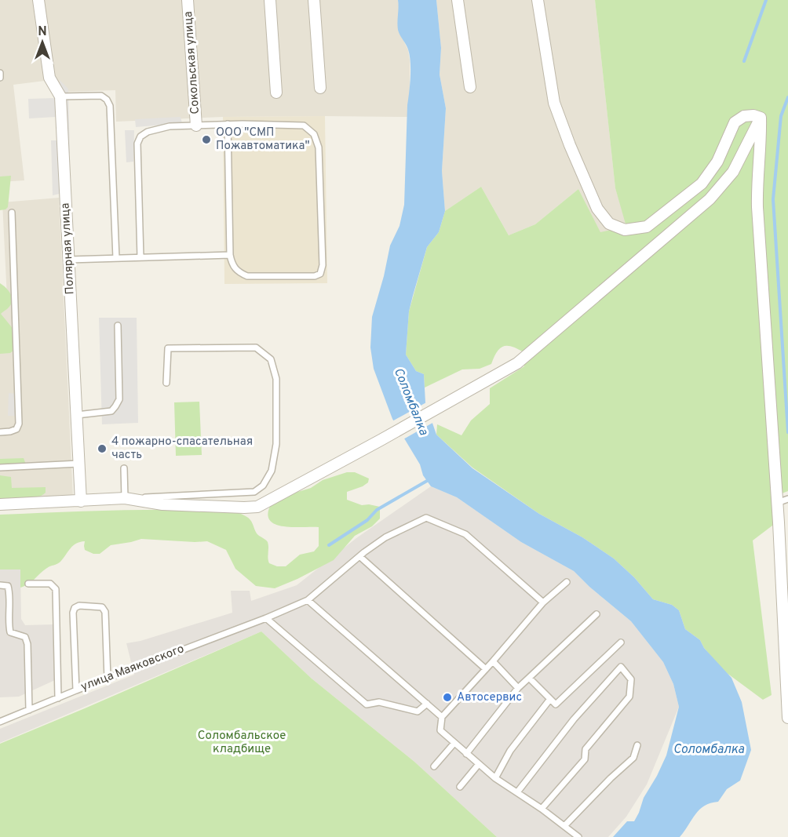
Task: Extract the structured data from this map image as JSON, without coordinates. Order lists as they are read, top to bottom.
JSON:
{
  "streets": {
    "street": ["Сокольская улица", "Полярная улица"],
    "lane": ["улица Маяковского"]
  },
  "water": ["Соломбалка"],
  "parks": ["Соломбальское кладбище"],
  "places": ["ООО \"СМП Пожавтоматика\"", "4 пожарно-спасательная часть", "Автосервис"],
  "north": "top"
}
